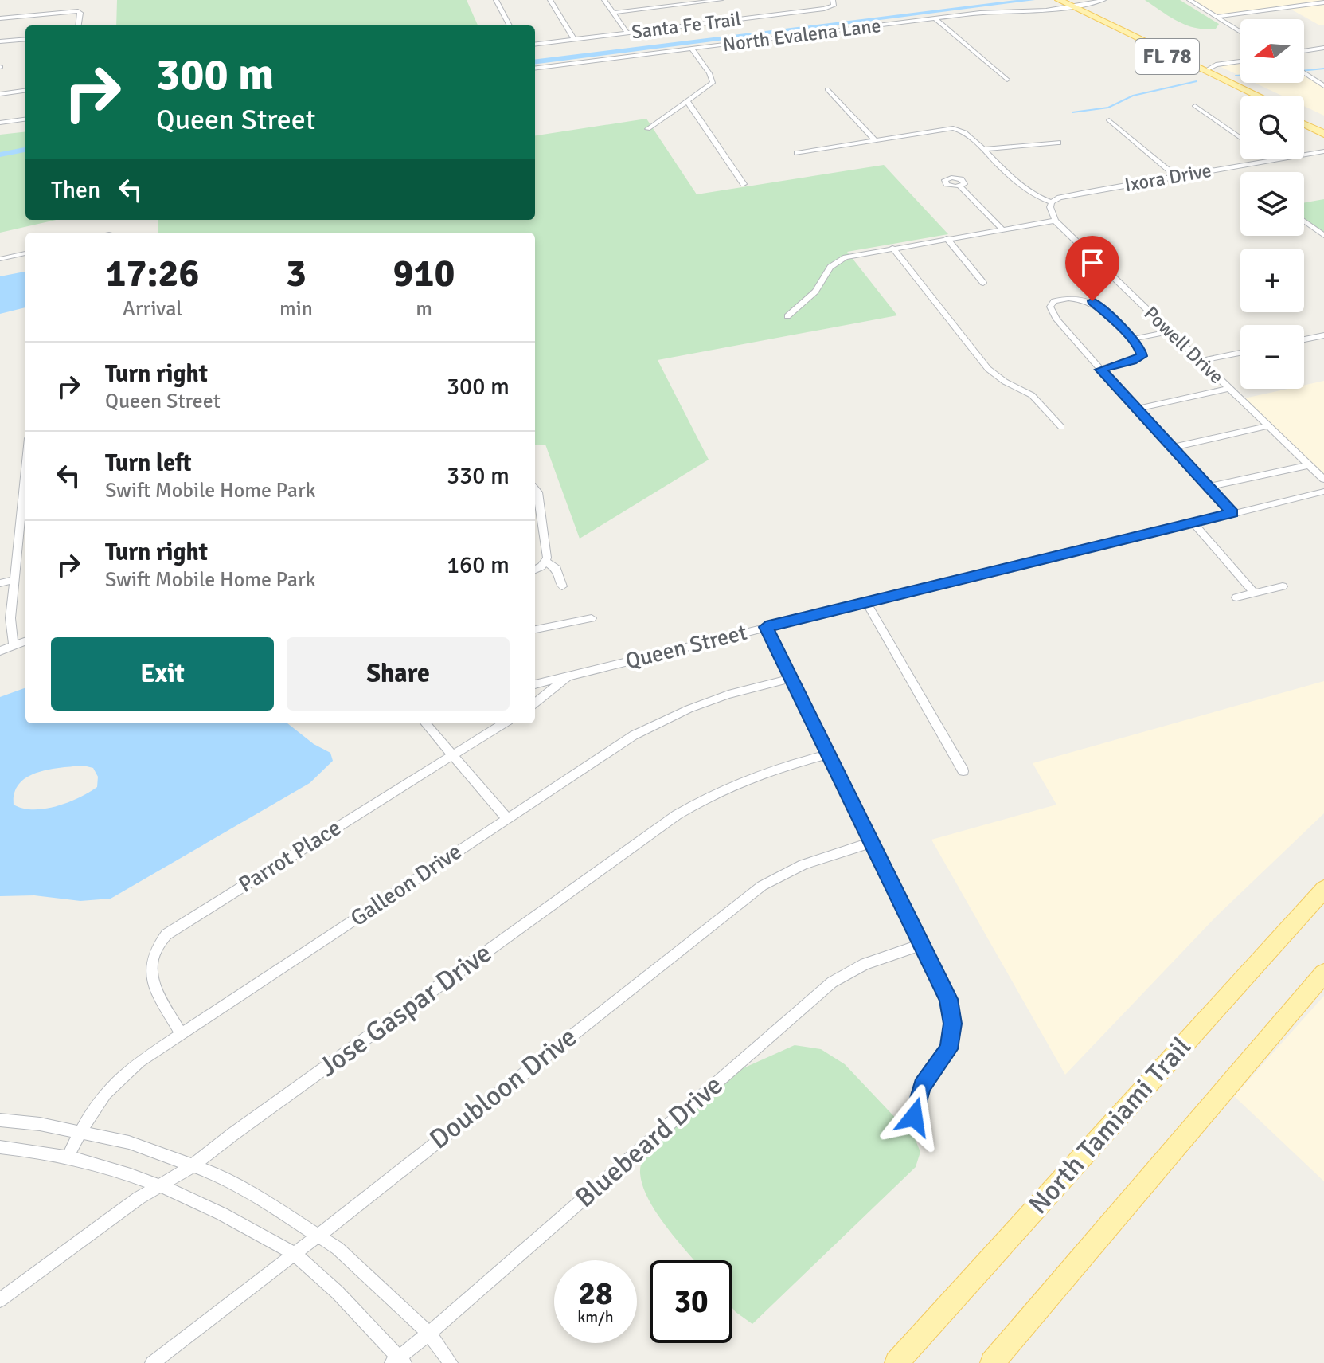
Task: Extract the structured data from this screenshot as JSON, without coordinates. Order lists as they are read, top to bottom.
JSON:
{
  "streets": {
    "main road": ["FL 78", "North Tamiami Trail"],
    "street": [
      "Santa Fe Trail",
      "North Evalena Lane",
      "Ixora Drive",
      "Powell Drive",
      "Queen Street",
      "Parrot Place",
      "Galleon Drive",
      "Jose Gaspar Drive",
      "Doubloon Drive",
      "Bluebeard Drive"
    ]
  },
  "crossings": [
    ["North Evalena Lane", "FL 78"],
    ["Parrot Place", "Galleon Drive"]
  ],
  "north": "left",
  "page": {
    "map_buttons": ["+", "−"],
    "turn": ["300 m", "Queen Street"],
    "then": "Then",
    "eta": [
      "17:26",
      "Arrival",
      "3",
      "min",
      "910",
      "m"
    ],
    "list": [
      {
        "name": "Turn right",
        "note": "Queen Street",
        "value": "300 m"
      },
      {
        "name": "Turn left",
        "note": "Swift Mobile Home Park",
        "value": "330 m"
      },
      {
        "name": "Turn right",
        "note": "Swift Mobile Home Park",
        "value": "160 m"
      }
    ],
    "buttons": ["Exit", "Share"],
    "speed": "28 km/h",
    "limit": "30"
  }
}
